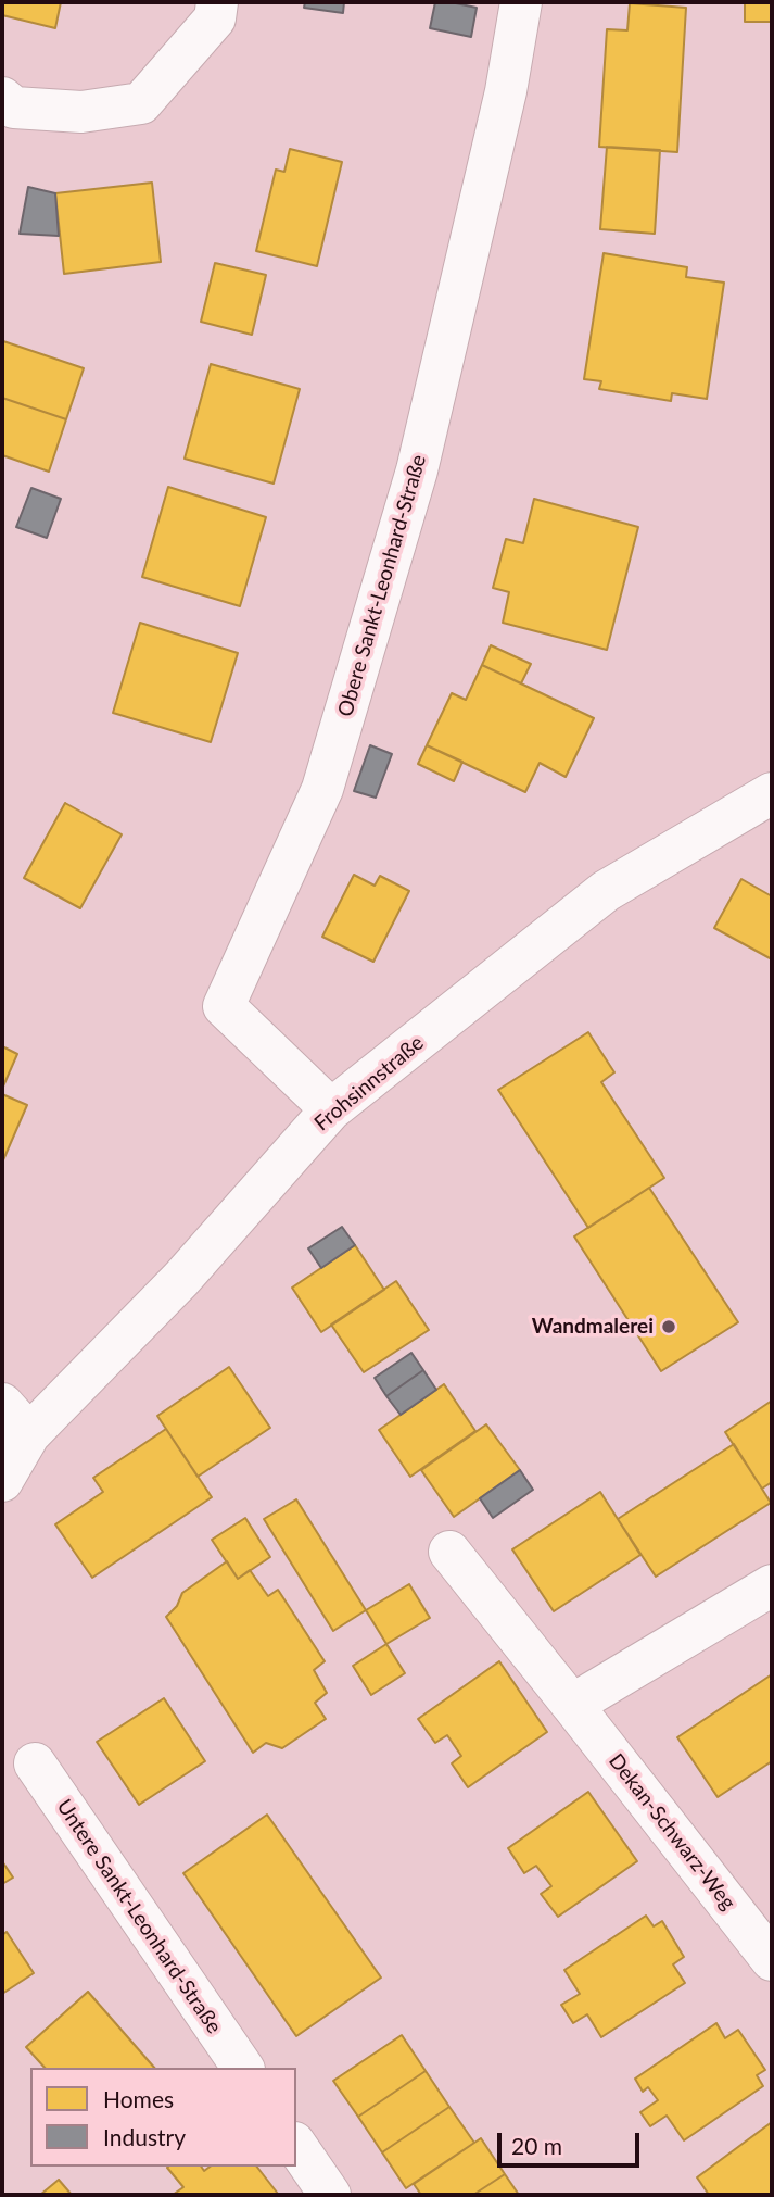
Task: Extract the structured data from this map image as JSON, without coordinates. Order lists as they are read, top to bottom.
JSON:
{
  "streets": {
    "street": [
      "Obere Sankt-Leonhard-Straße",
      "Frohsinnstraße",
      "Dekan-Schwarz-Weg",
      "Untere Sankt-Leonhard-Straße"
    ]
  },
  "crossings": [
    ["Obere Sankt-Leonhard-Straße", "Frohsinnstraße"]
  ],
  "places": ["Wandmalerei"],
  "legend": ["Homes", "Industry"],
  "scale_bar": "20 m"
}
